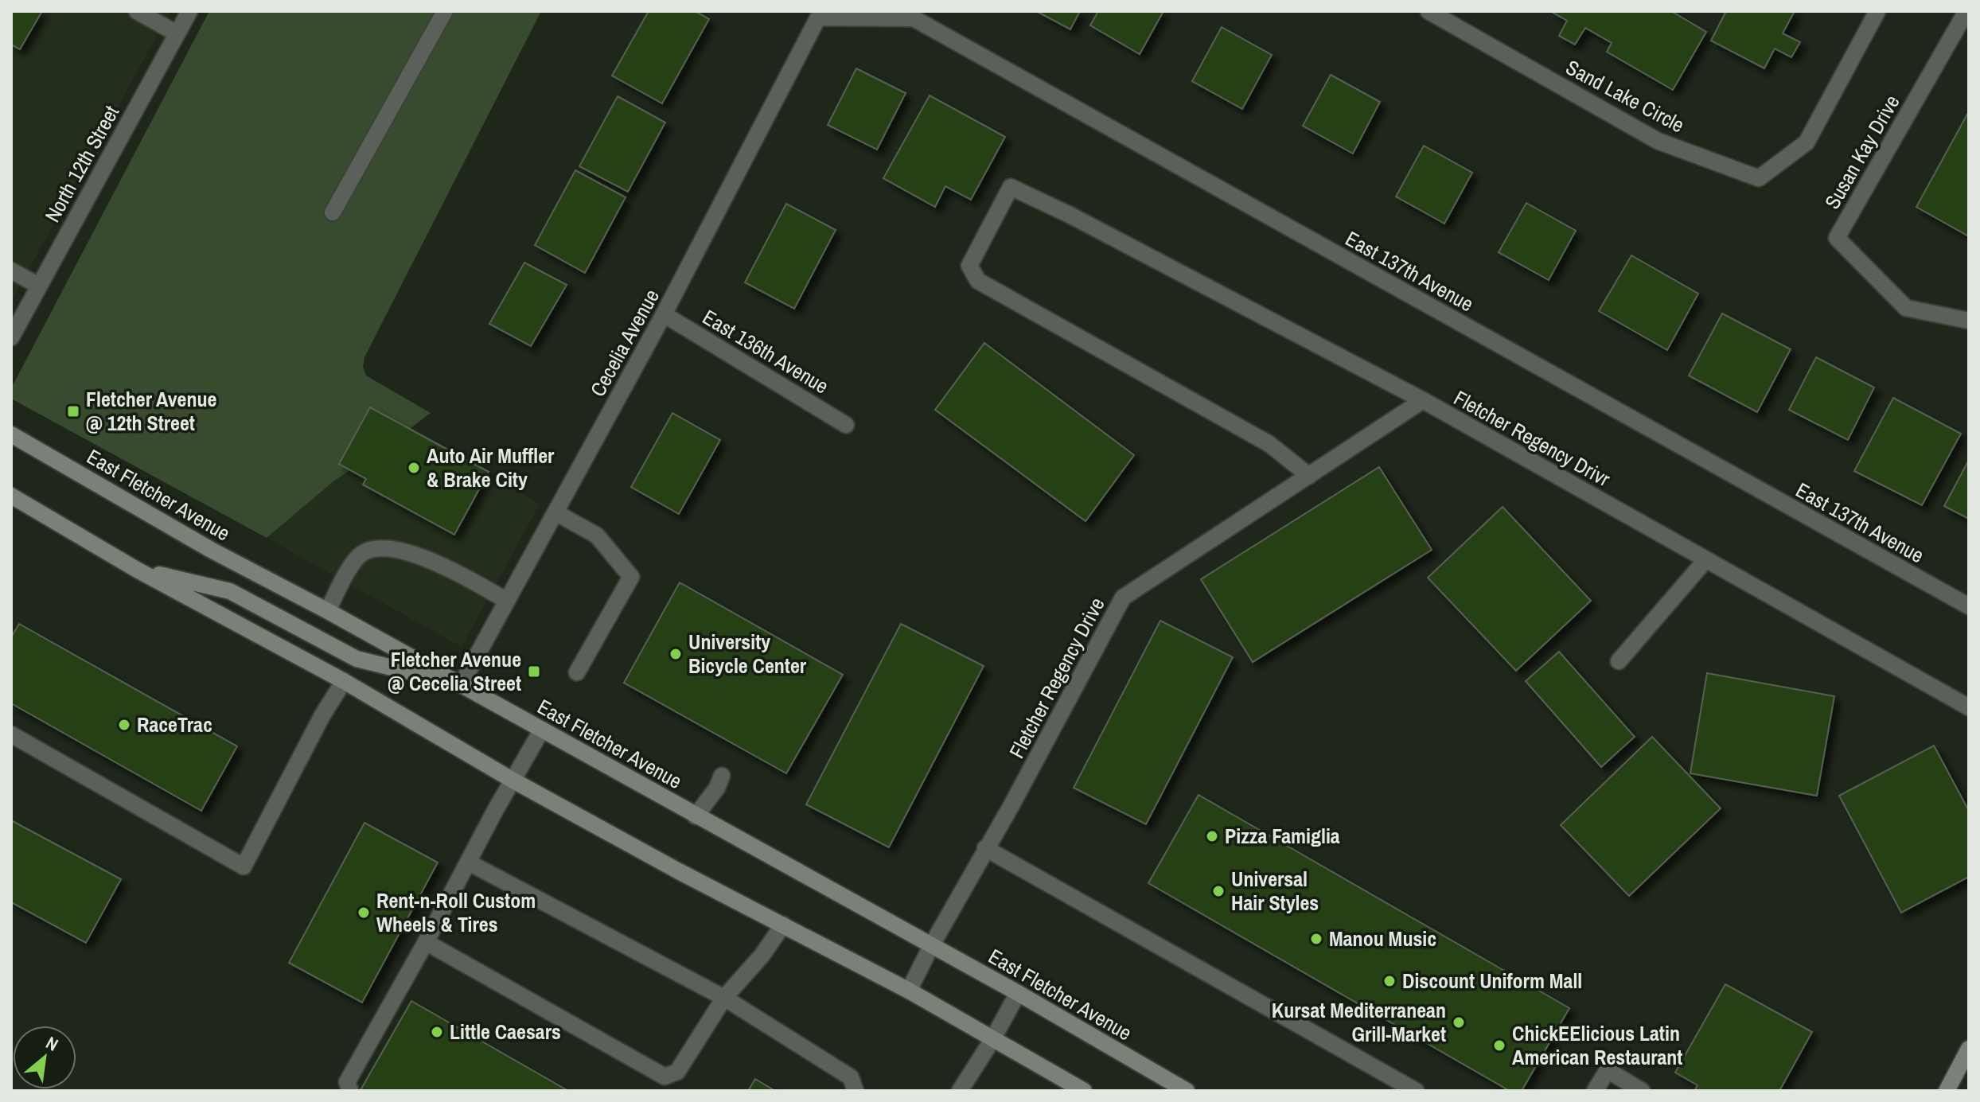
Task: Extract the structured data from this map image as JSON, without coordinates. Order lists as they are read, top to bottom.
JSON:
{
  "streets": {
    "main road": ["East Fletcher Avenue"],
    "street": [
      "Sand Lake Circle",
      "Susan Kay Drive",
      "North 12th Street",
      "East 137th Avenue",
      "Cecelia Avenue",
      "East 136th Avenue",
      "Fletcher Regency Drivr",
      "Fletcher Regency Drive"
    ]
  },
  "crossings": [
    ["East 137th Avenue", "Cecelia Avenue"],
    ["Cecelia Avenue", "East 136th Avenue"],
    ["Cecelia Avenue", "East Fletcher Avenue"],
    ["Fletcher Regency Drivr", "Fletcher Regency Drive"],
    ["East Fletcher Avenue", "Fletcher Regency Drive"]
  ],
  "places": {
    "transit": ["Fletcher Avenue @ 12th Street", "Fletcher Avenue @ Cecelia Street"],
    "other": [
      "Auto Air Muffler & Brake City",
      "University Bicycle Center",
      "RaceTrac",
      "Pizza Famiglia",
      "Universal Hair Styles",
      "Rent-n-Roll Custom Wheels & Tires",
      "Manou Music",
      "Discount Uniform Mall",
      "Kursat Mediterranean Grill-Market",
      "Little Caesars",
      "ChickEElicious Latin American Restaurant"
    ]
  },
  "north": "top right"
}
